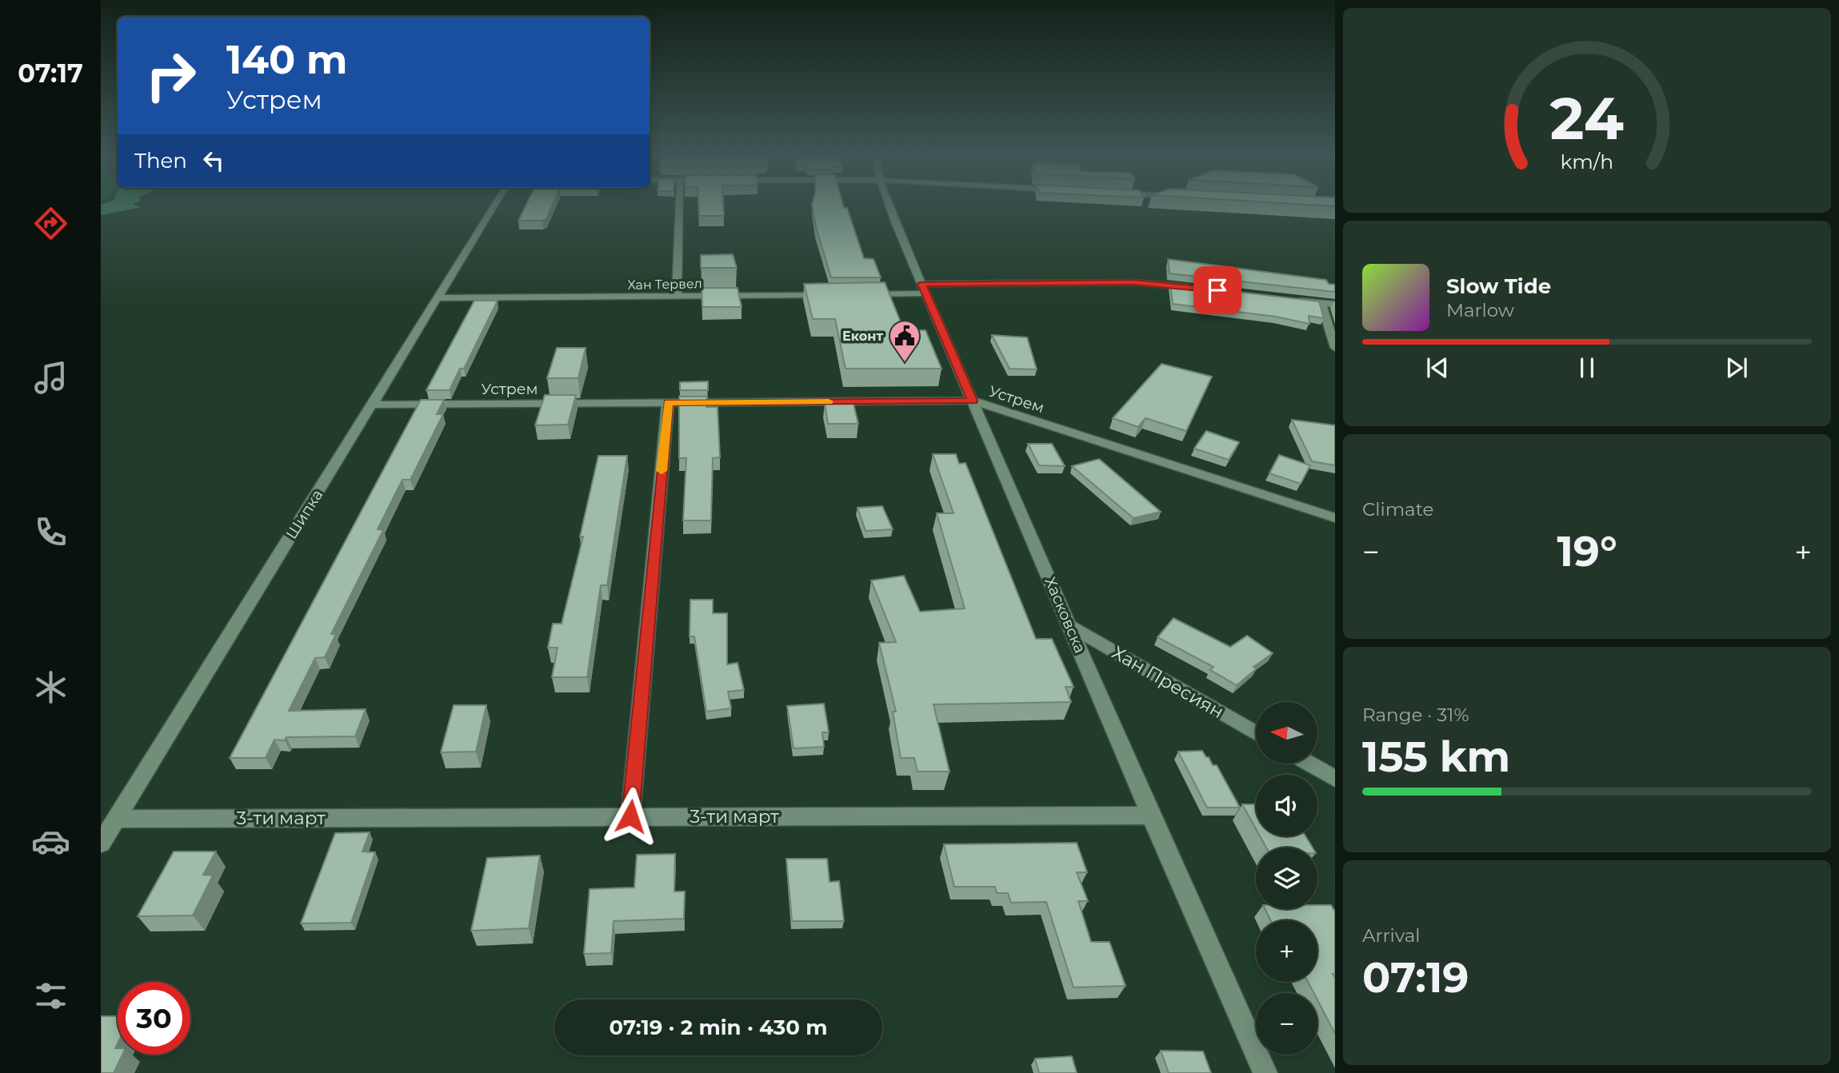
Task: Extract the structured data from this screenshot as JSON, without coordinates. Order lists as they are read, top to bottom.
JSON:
{
  "streets": {
    "street": [
      "Хан Тервел",
      "Устрем",
      "Шипка",
      "Хасковска",
      "Хан Пресиян",
      "3-ти март"
    ]
  },
  "crossings": [
    ["Хан Тервел", "Шипка"],
    ["Устрем", "Шипка"],
    ["Устрем", "Хасковска"],
    ["Шипка", "3-ти март"],
    ["Хасковска", "Хан Пресиян"],
    ["Хасковска", "3-ти март"]
  ],
  "places": {
    "public building": ["Еконт"]
  },
  "north": "left",
  "page": {
    "tabs": "07:17",
    "turn": ["140 m", "Устрем"],
    "then": "Then",
    "song": ["Slow Tide", "Marlow"],
    "tile": [
      "Climate",
      ["Range · 31%", "155 km"],
      ["Arrival", "07:19"]
    ],
    "heat": ["−", "19°", "+"],
    "map_buttons": ["+", "−"],
    "limit": "30",
    "trip": "07:19 · 2 min · 430 m",
    "gauge": ["24", "km/h"]
  }
}
